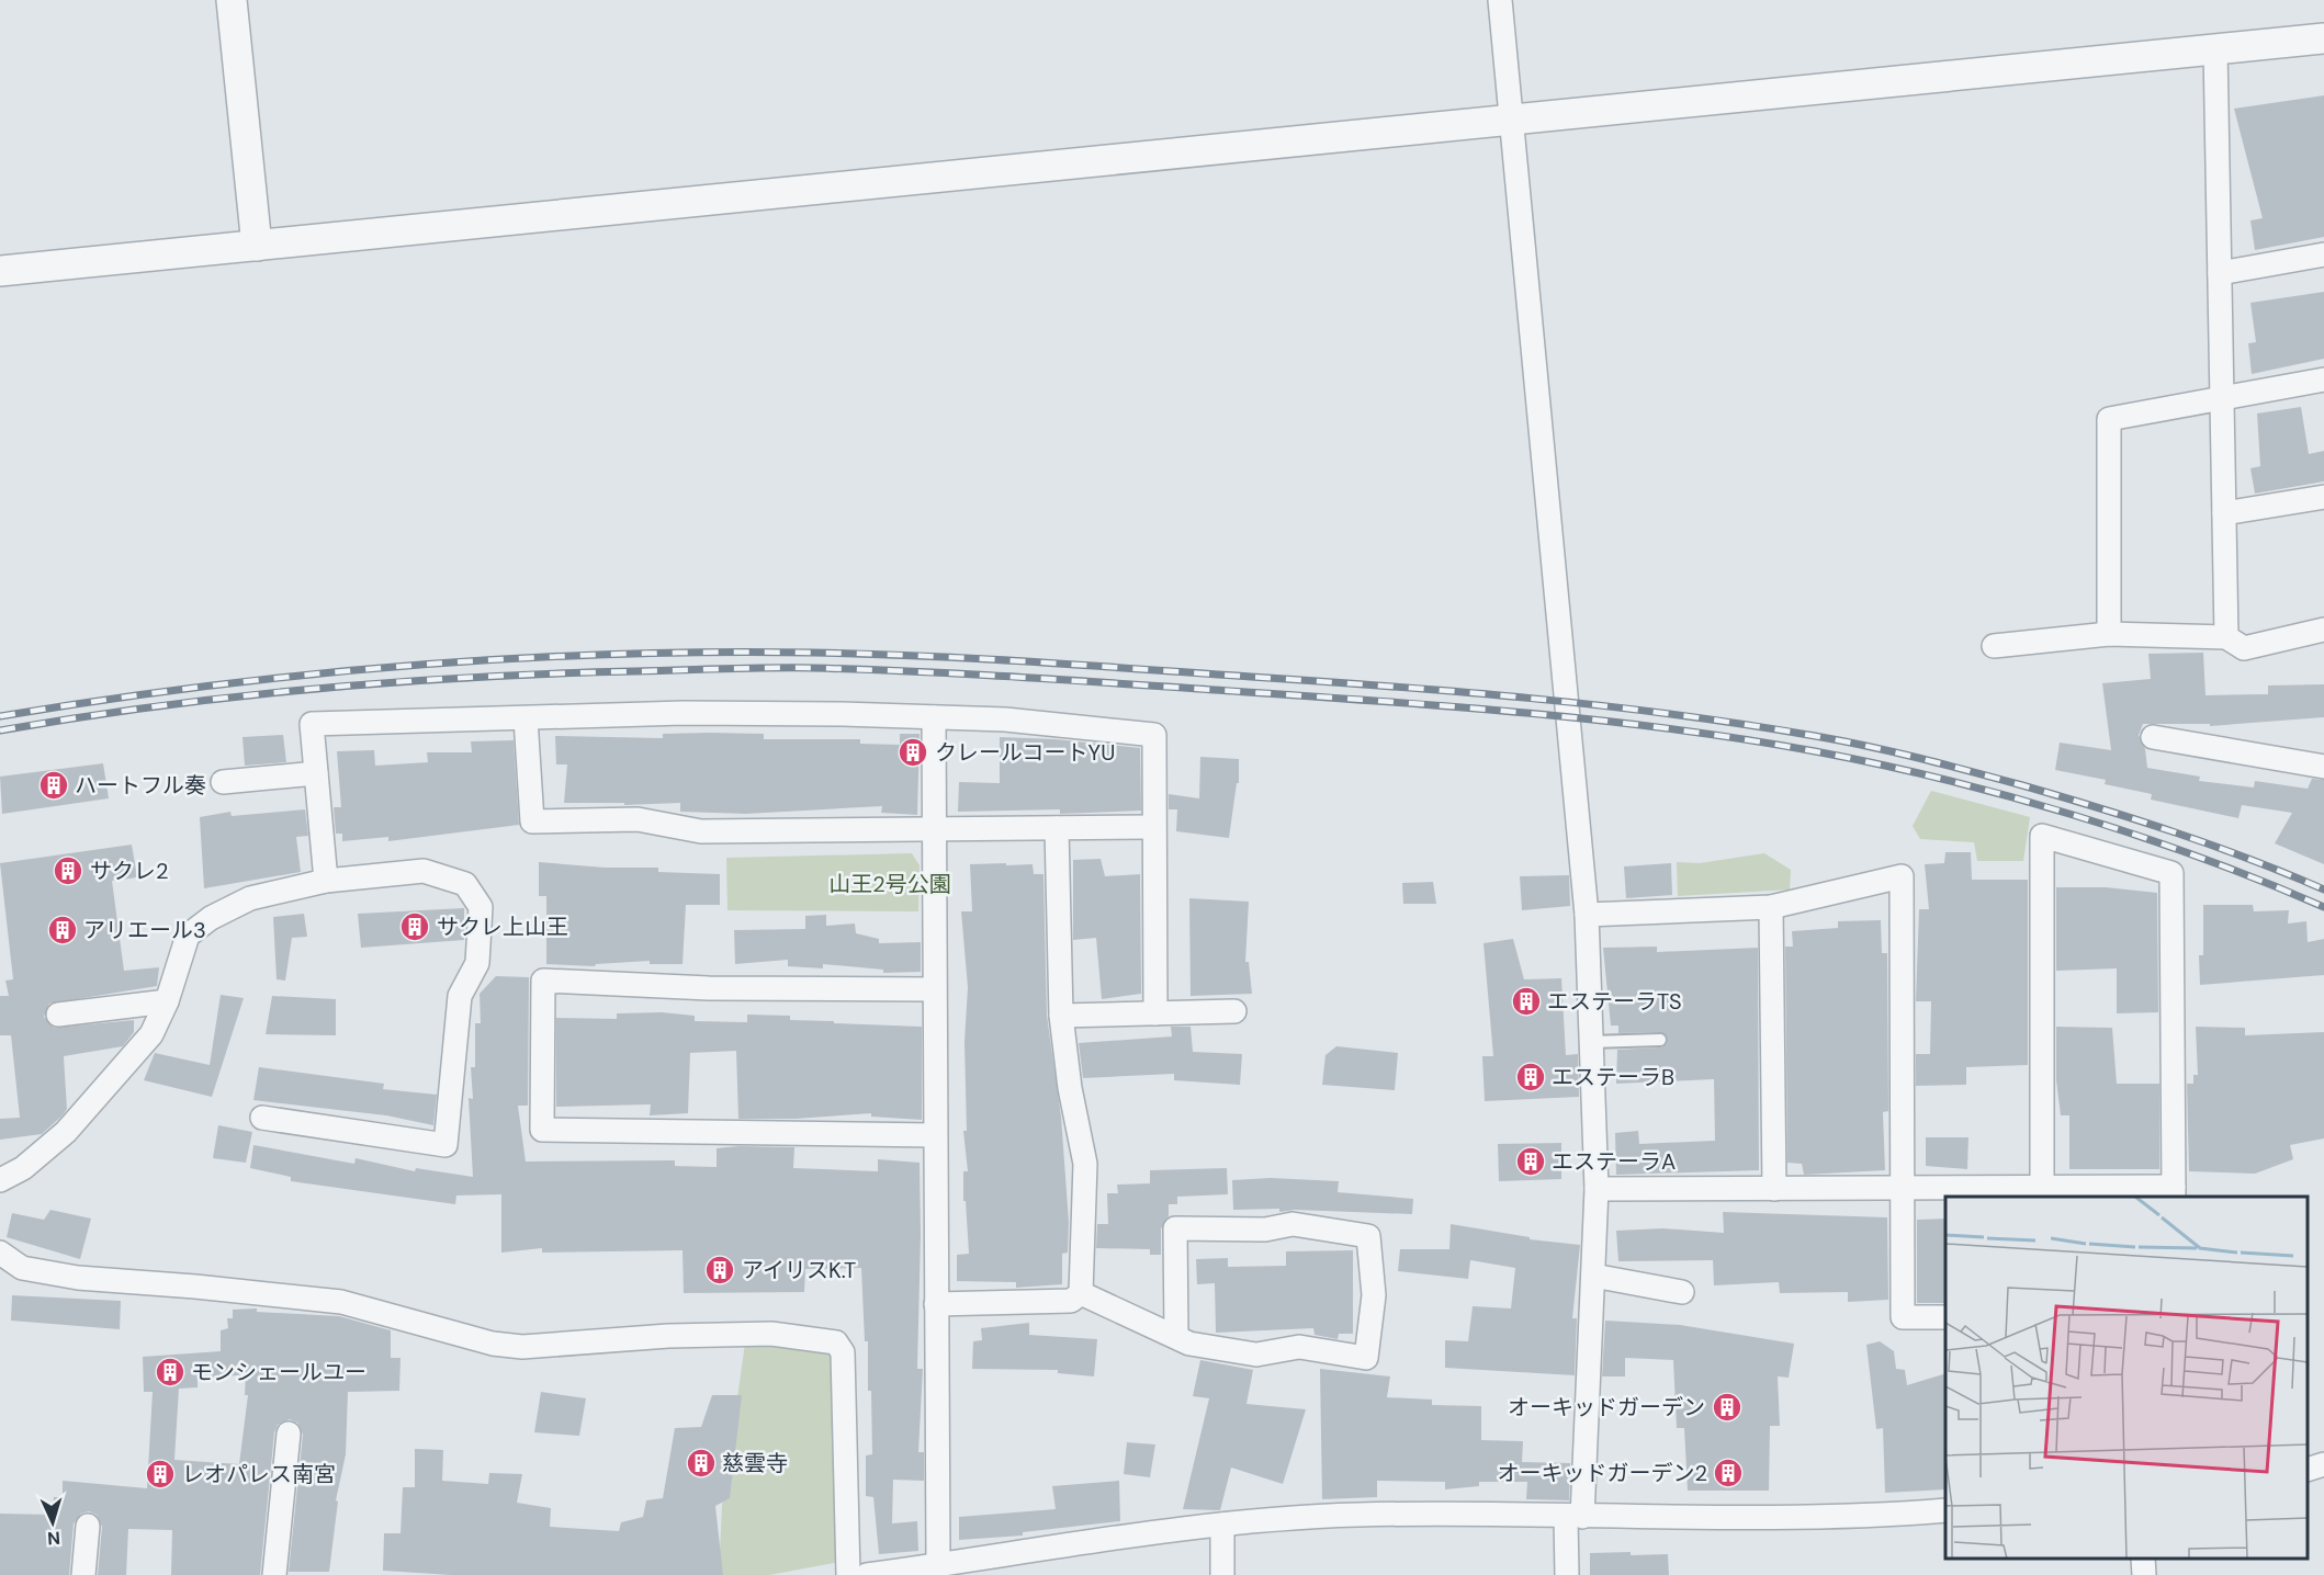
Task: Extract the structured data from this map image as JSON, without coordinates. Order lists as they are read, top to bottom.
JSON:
{
  "parks": ["山王2号公園"],
  "places": {
    "building": [
      "クレールコートYU",
      "ハートフル奏",
      "サクレ2",
      "サクレ上山王",
      "アリエール3",
      "エステーラTS",
      "エステーラB",
      "エステーラA",
      "アイリスK.T",
      "モンシェールユー",
      "オーキッドガーデン",
      "慈雲寺",
      "オーキッドガーデン2",
      "レオパレス南宮"
    ]
  },
  "north": "bottom"
}
